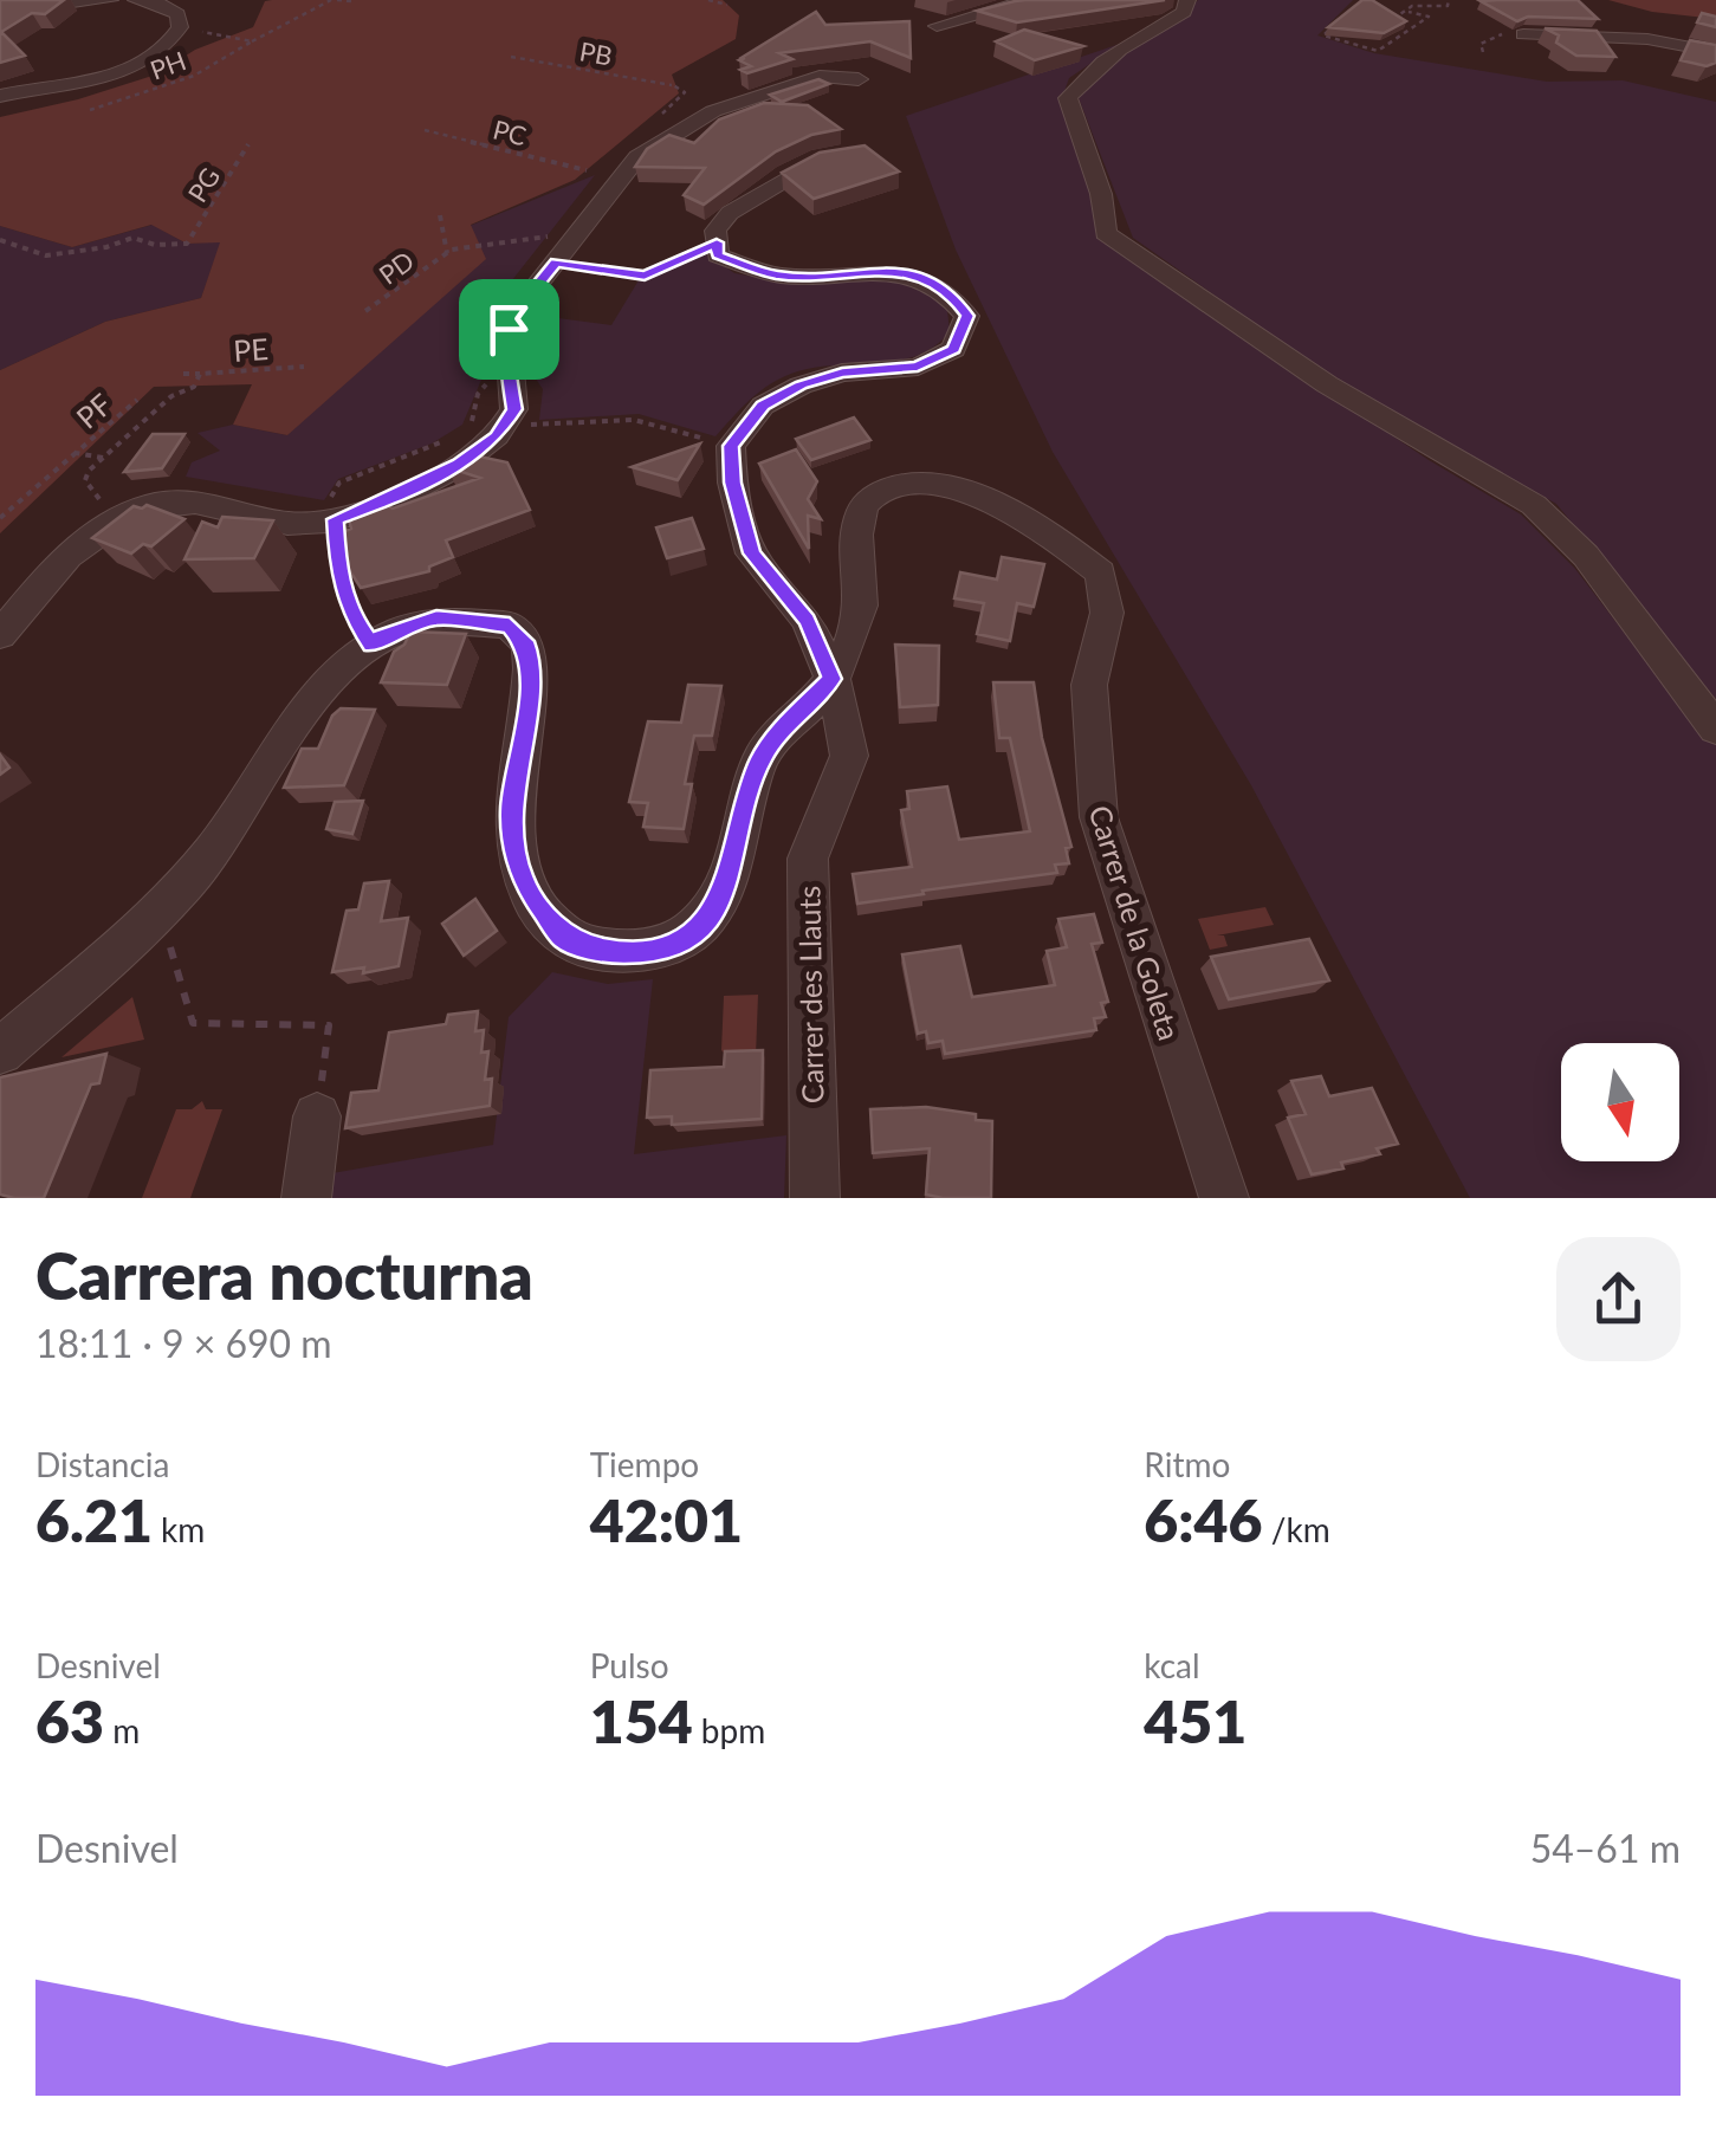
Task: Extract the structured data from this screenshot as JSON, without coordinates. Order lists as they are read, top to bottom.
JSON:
{
  "streets": {
    "street": ["Carrer de la Goleta", "Carrer des Llauts"],
    "path": [
      "PB",
      "PH",
      "PC",
      "PG",
      "PD",
      "PE",
      "PF"
    ]
  },
  "crossings": [
    ["Carrer de la Goleta", "Carrer des Llauts"]
  ],
  "north": "bottom",
  "page": {
    "heading": ["Carrera nocturna", "18:11 · 9 × 690 m"],
    "stats": [
      ["Distancia", "6.21 km"],
      ["Tiempo", "42:01"],
      ["Ritmo", "6:46 /km"],
      ["Desnivel", "63 m"],
      ["Pulso", "154 bpm"],
      ["kcal", "451"]
    ],
    "chart": ["Desnivel", "54–61 m"]
  }
}
